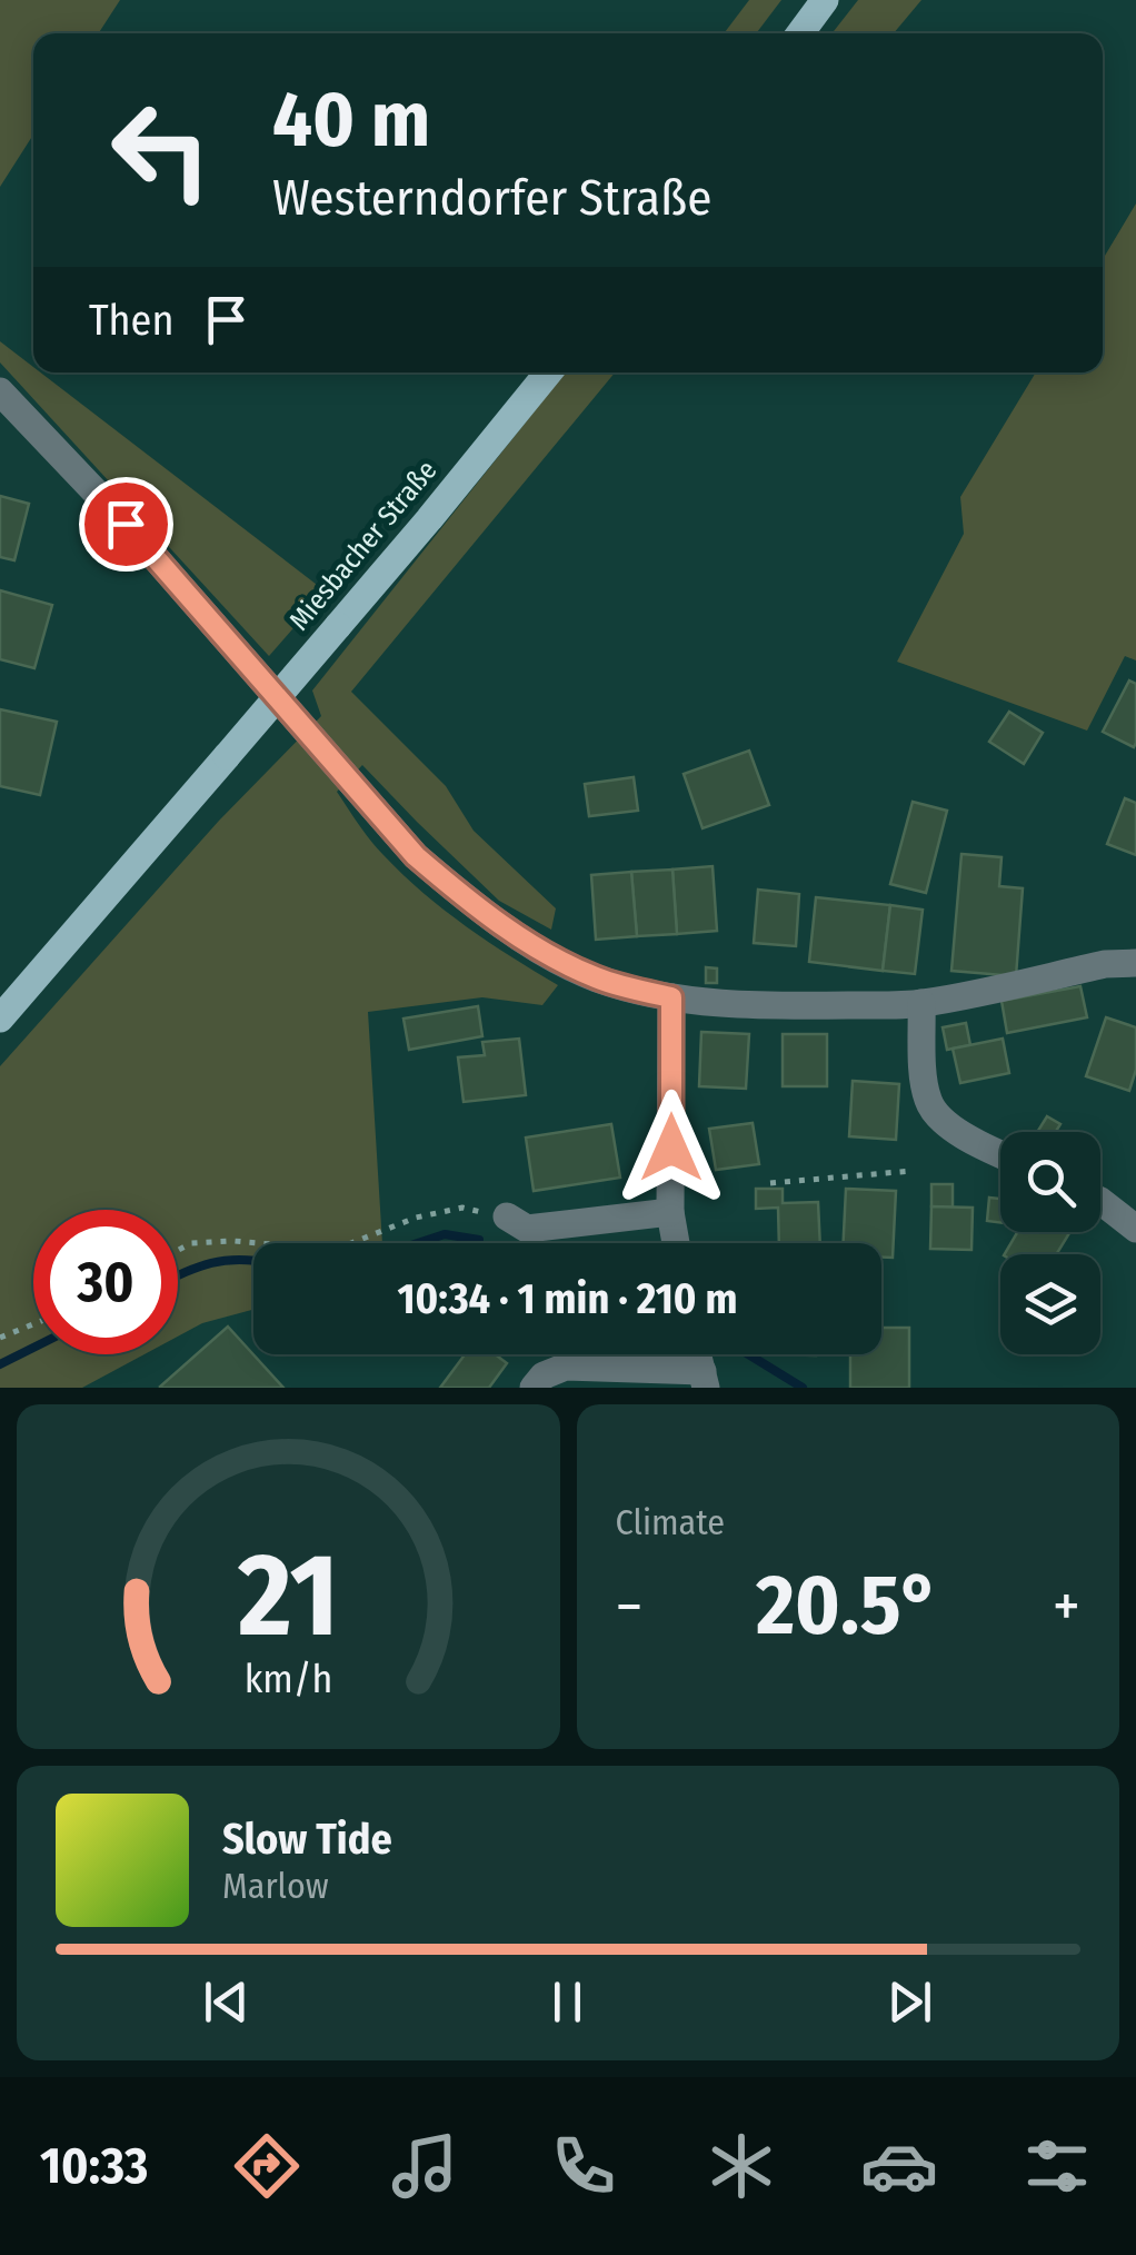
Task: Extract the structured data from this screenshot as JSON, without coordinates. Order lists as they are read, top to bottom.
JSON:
{
  "streets": {
    "main road": ["Miesbacher Straße"]
  },
  "page": {
    "turn": ["40 m", "Westerndorfer Straße"],
    "then": "Then",
    "limit": "30",
    "trip": "10:34 · 1 min · 210 m",
    "tile": "Climate",
    "heat": ["−", "20.5°", "+"],
    "song": ["Slow Tide", "Marlow"],
    "tabs": "10:33",
    "gauge": ["21", "km/h"]
  }
}
